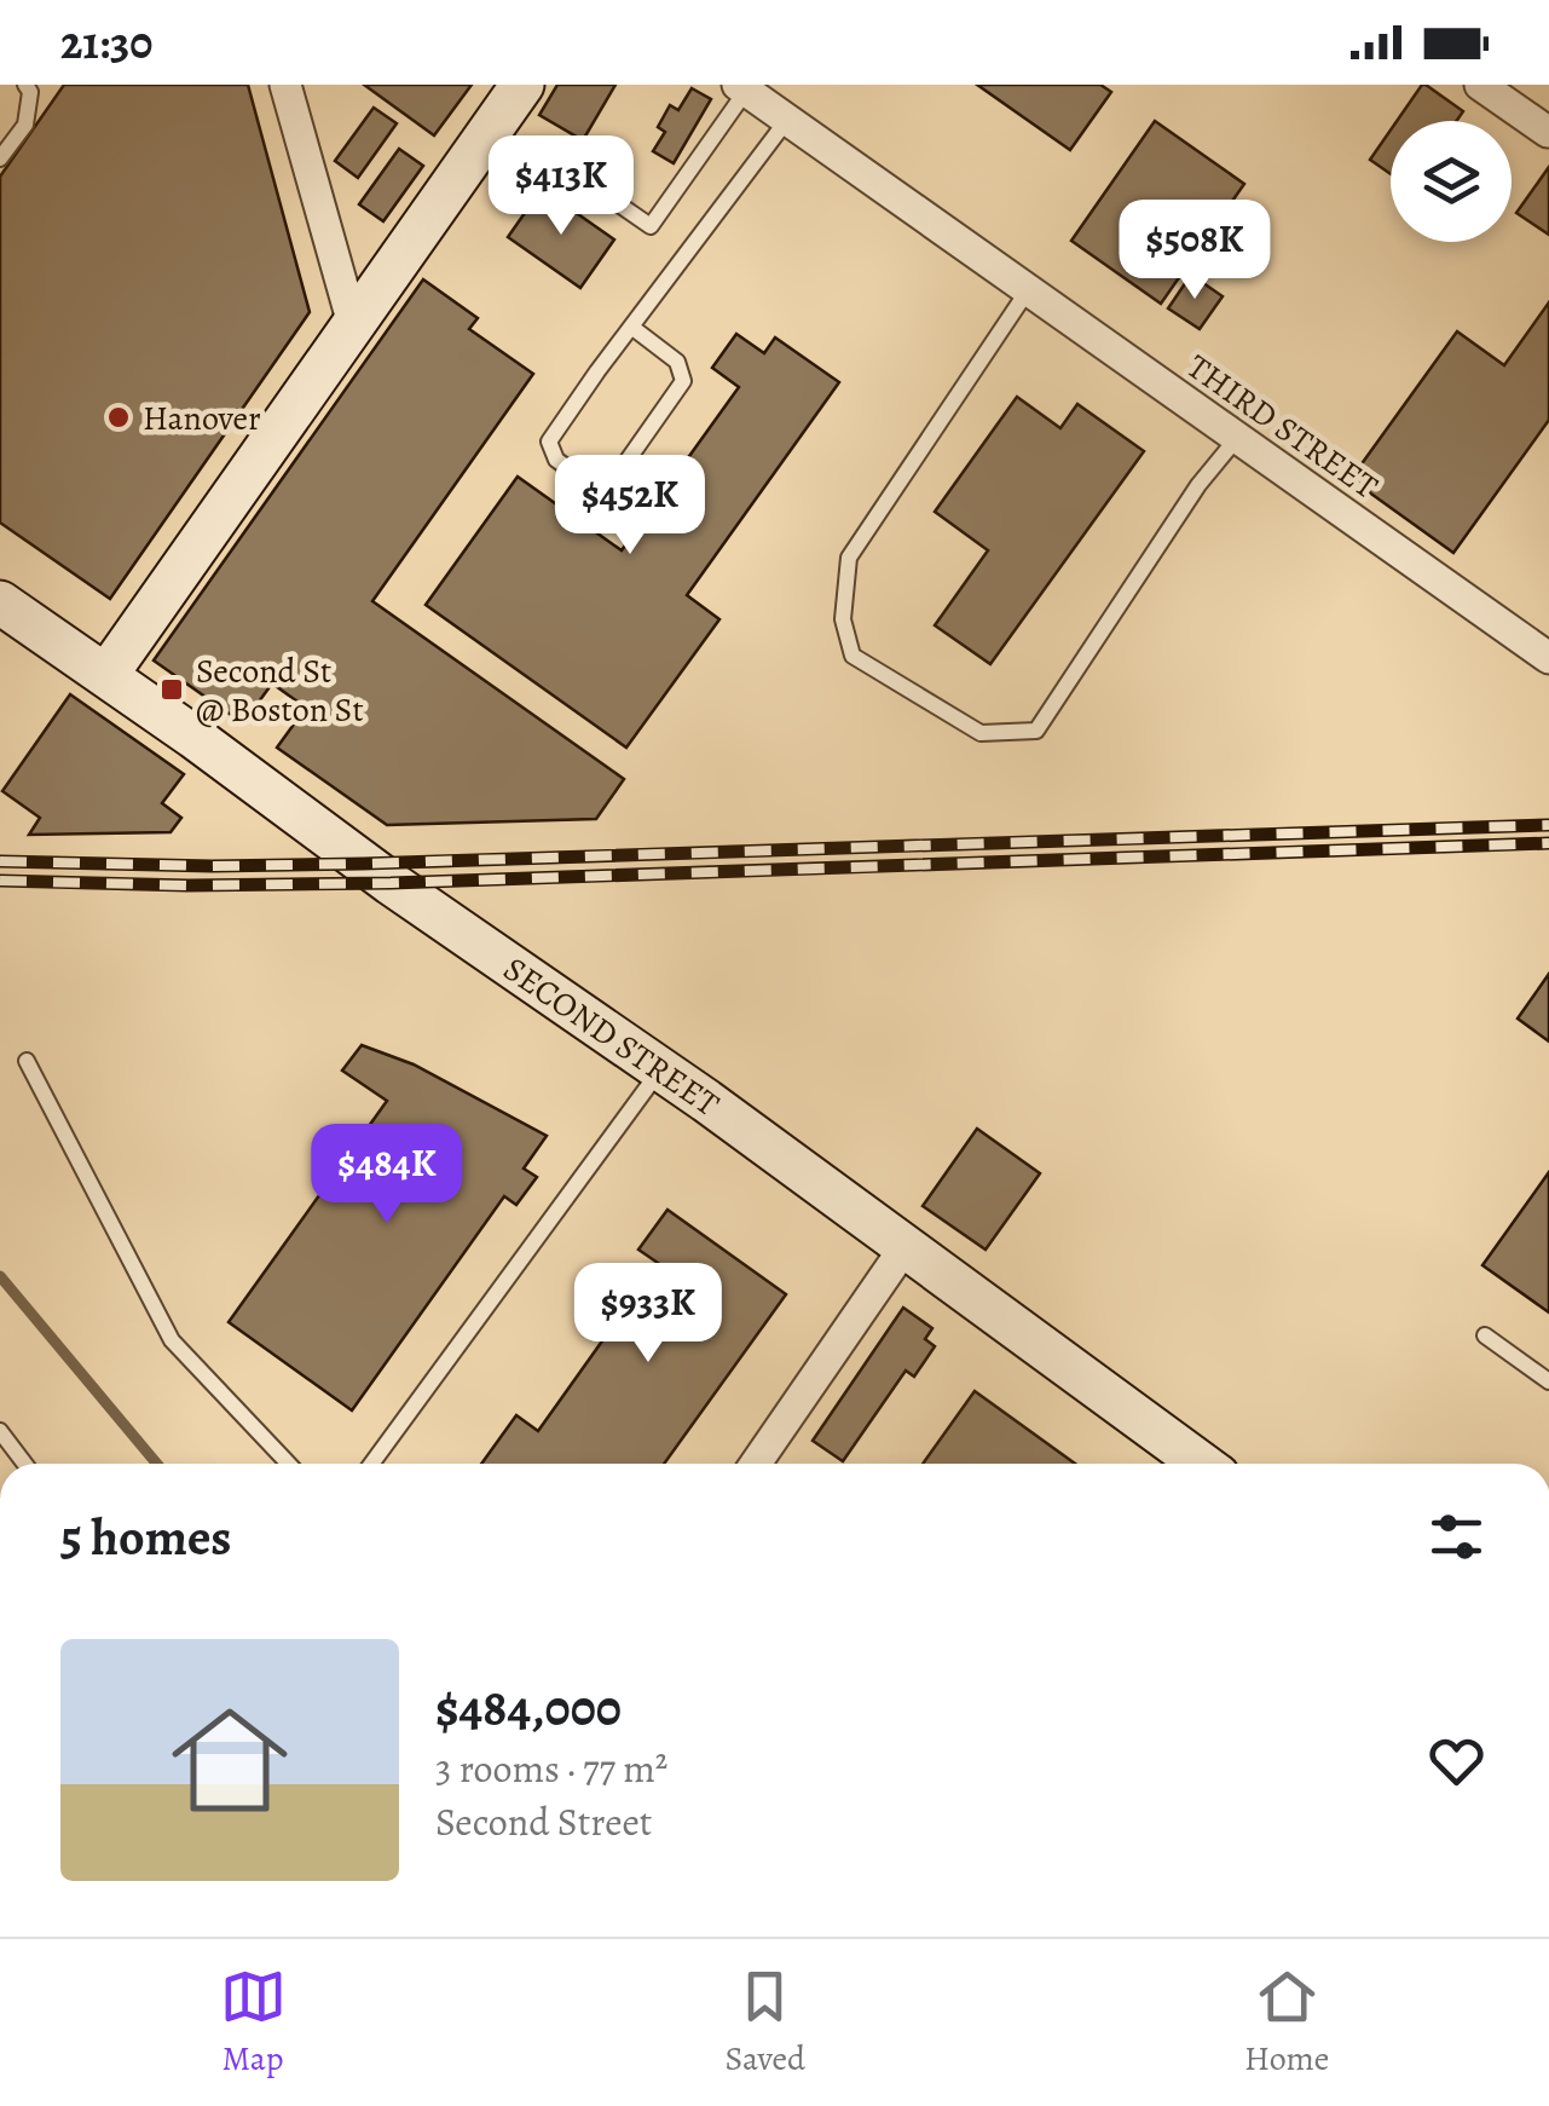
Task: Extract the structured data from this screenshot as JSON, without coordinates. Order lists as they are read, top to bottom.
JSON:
{
  "streets": {
    "main road": ["SECOND STREET"],
    "street": ["THIRD STREET"]
  },
  "places": {
    "other": ["Hanover"],
    "transit": ["Second St @ Boston St"]
  },
  "page": {
    "status": "21:30",
    "price": [
      "$413K",
      "$508K",
      "$452K",
      "$484K",
      "$933K"
    ],
    "heading": "5 homes",
    "list": [
      {
        "name": "$484,000",
        "note": "3 rooms · 77 m² · Second Street"
      }
    ],
    "tabs": ["Map", "Saved", "Home"]
  }
}
